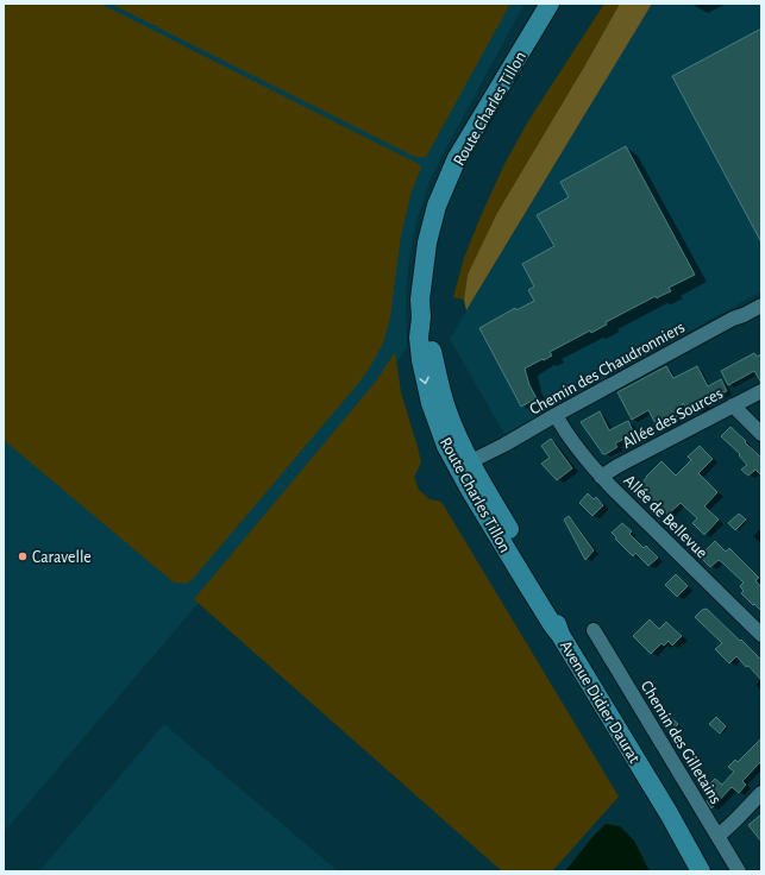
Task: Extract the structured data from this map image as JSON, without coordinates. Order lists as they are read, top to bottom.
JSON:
{
  "streets": {
    "main road": ["Route Charles Tillon", "Avenue Didier Daurat"],
    "street": [
      "Chemin des Chaudronniers",
      "Allée des Sources",
      "Allée de Bellevue",
      "Chemin des Gilletains"
    ]
  },
  "crossings": [
    ["Route Charles Tillon", "Avenue Didier Daurat"],
    ["Chemin des Chaudronniers", "Allée de Bellevue"],
    ["Chemin des Chaudronniers", "Avenue Didier Daurat"],
    ["Allée des Sources", "Allée de Bellevue"]
  ],
  "one_way": ["Route Charles Tillon"],
  "places": ["Caravelle"]
}
